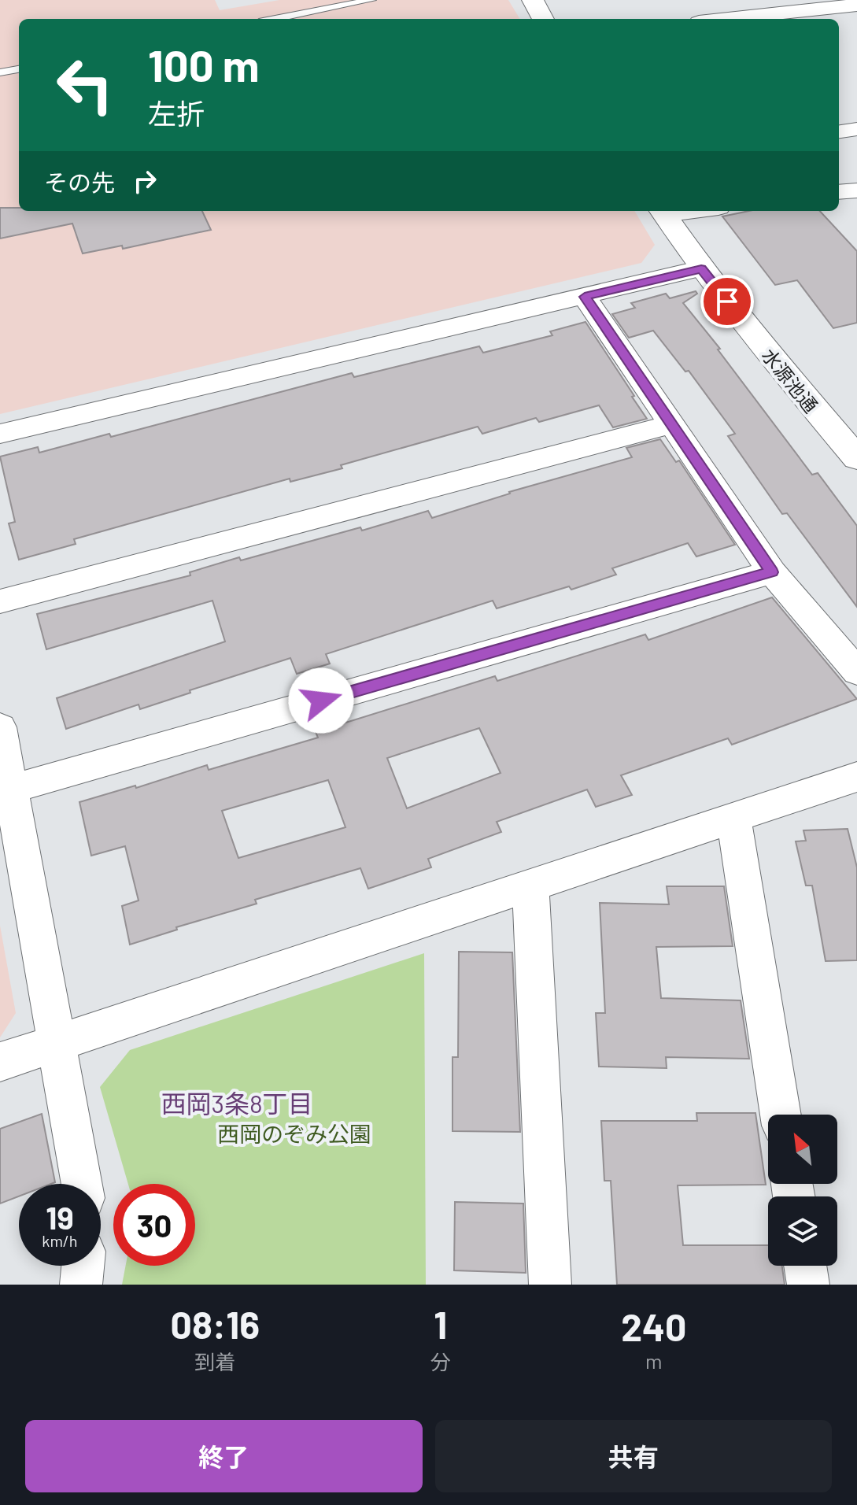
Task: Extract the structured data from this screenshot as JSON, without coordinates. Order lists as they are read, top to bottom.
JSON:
{
  "streets": {
    "street": ["水源池通"]
  },
  "districts": ["西岡3条8丁目"],
  "parks": ["西岡のぞみ公園"],
  "north": "top left",
  "page": {
    "turn": ["100 m", "左折"],
    "then": "その先",
    "speed": "19 km/h",
    "limit": "30",
    "eta": [
      "08:16",
      "到着",
      "1",
      "分",
      "240",
      "m"
    ],
    "buttons": ["終了", "共有"]
  }
}
